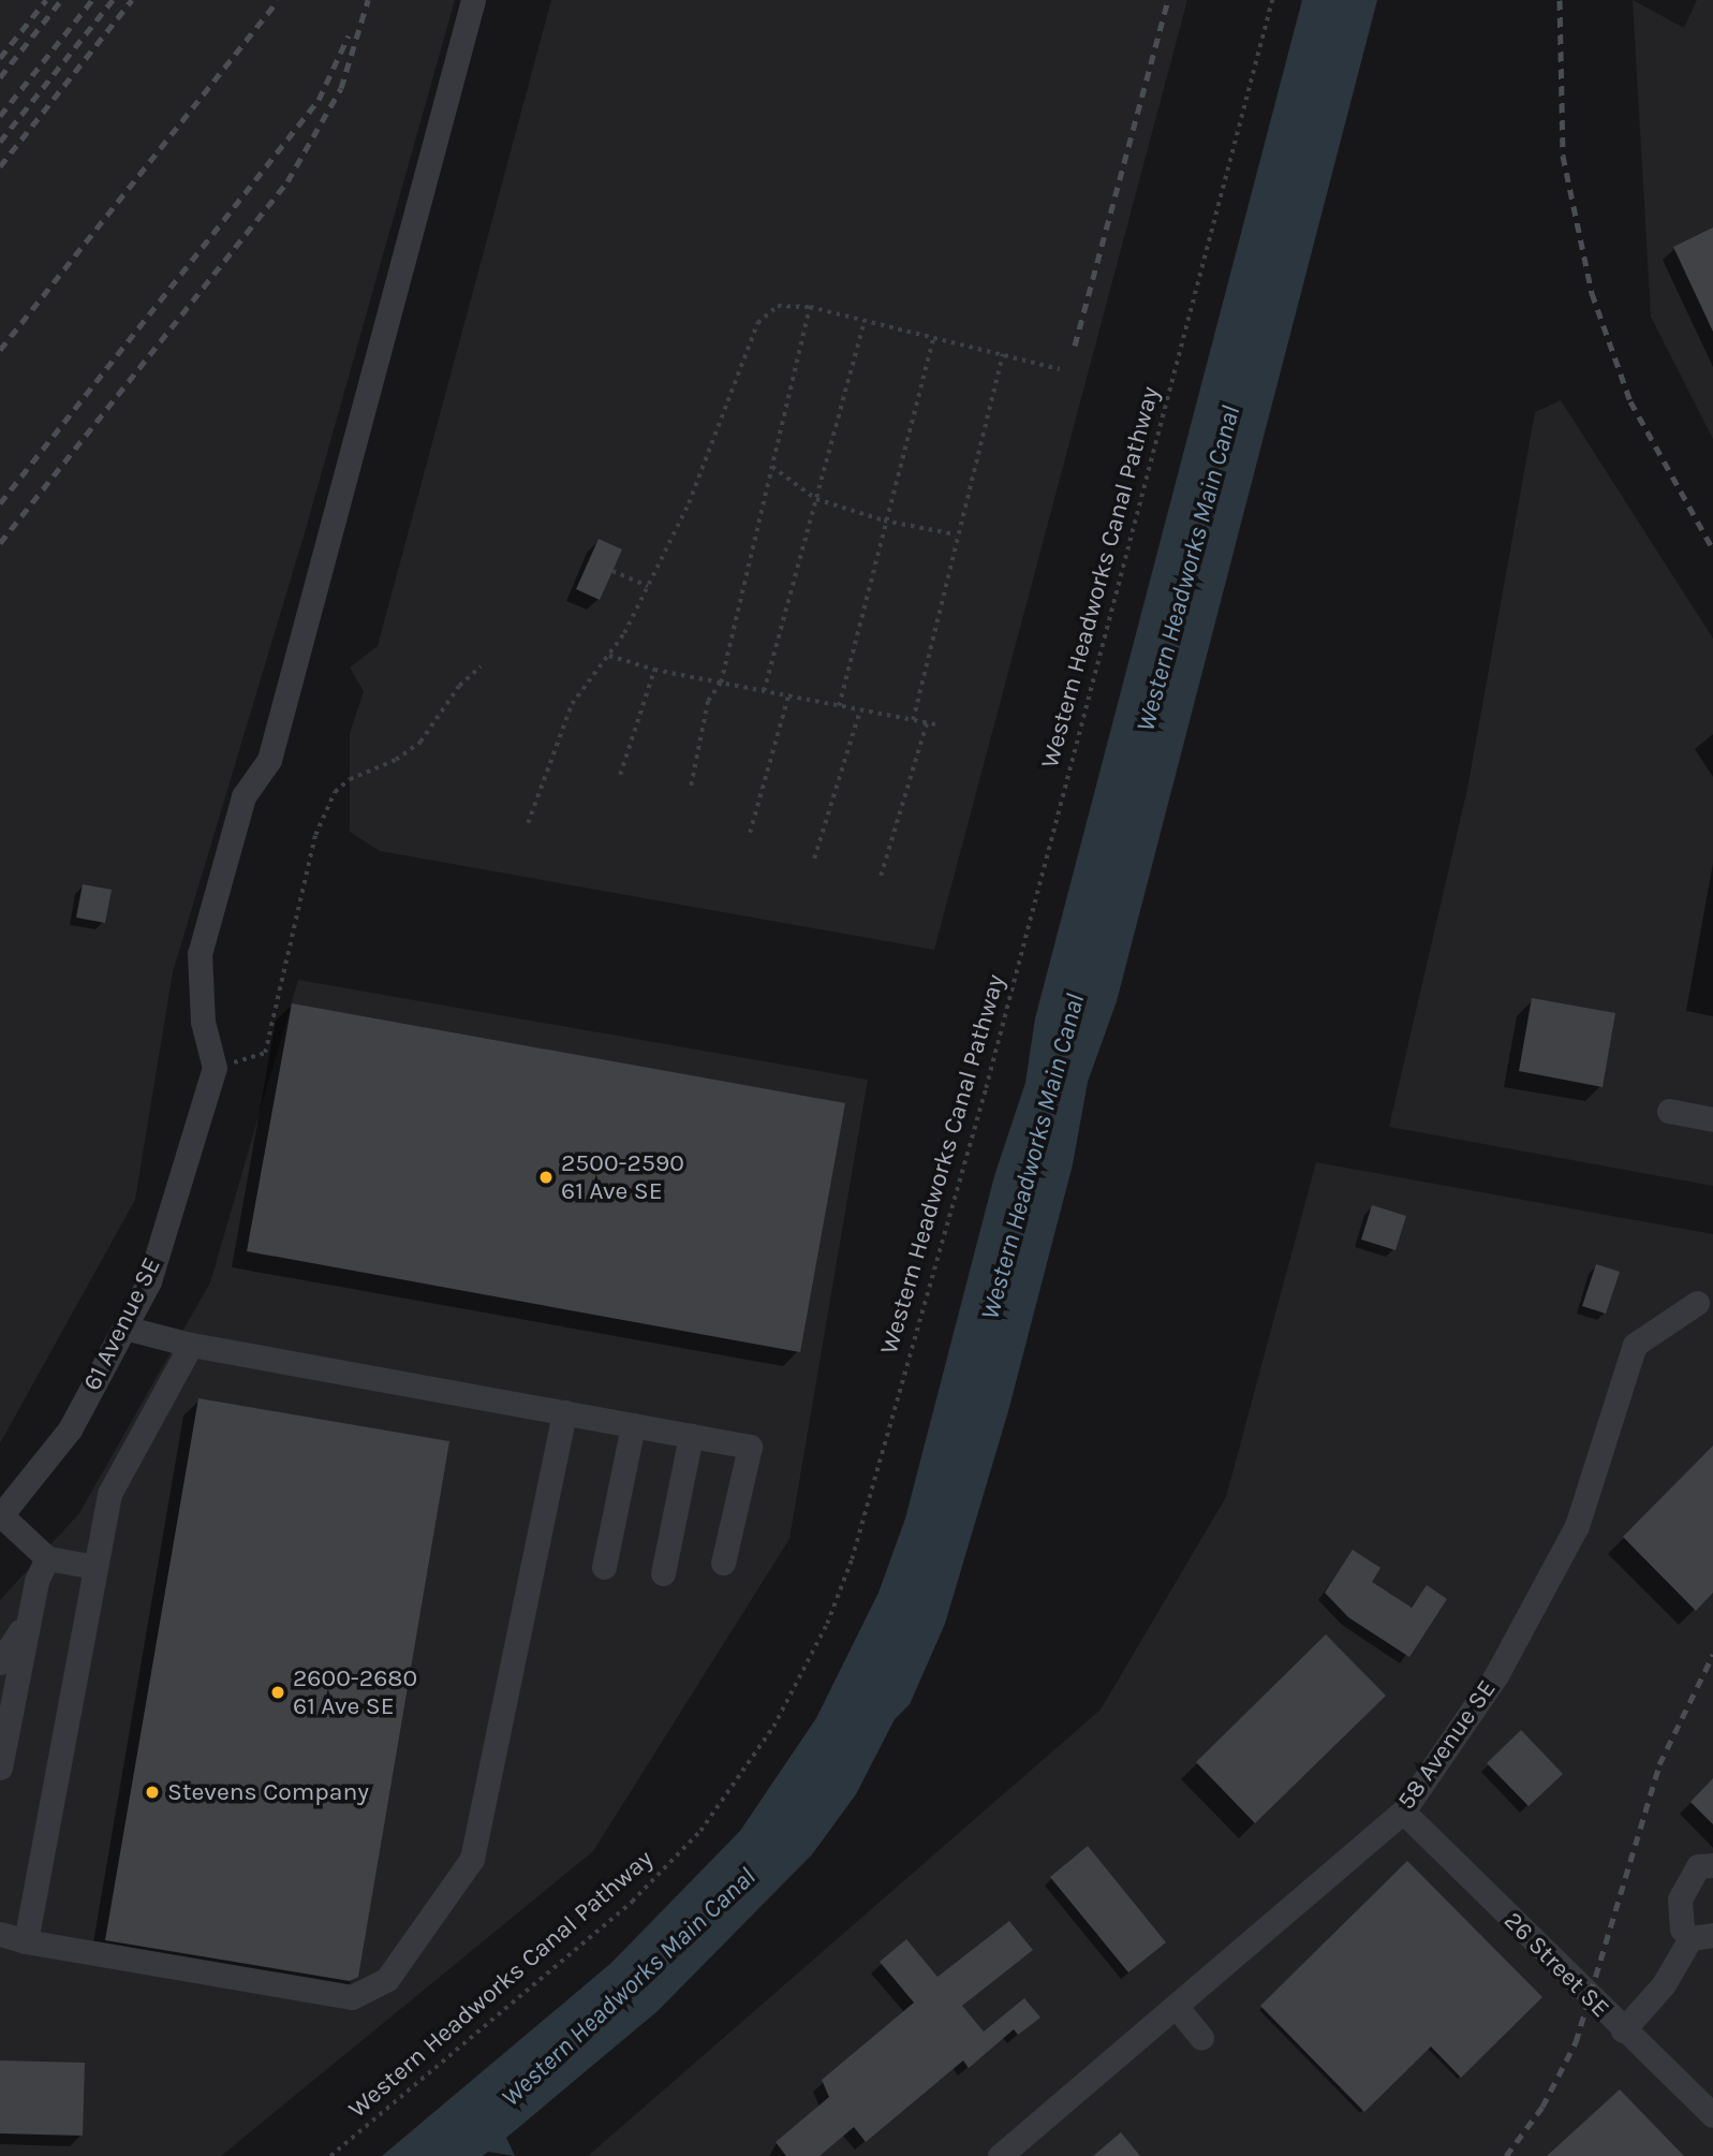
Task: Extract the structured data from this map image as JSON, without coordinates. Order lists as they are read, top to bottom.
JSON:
{
  "streets": {
    "street": ["61 Avenue SE", "58 Avenue SE", "26 Street SE"],
    "path": ["Western Headworks Canal Pathway"]
  },
  "crossings": [
    ["58 Avenue SE", "26 Street SE"]
  ],
  "water": ["Western Headworks Main Canal"],
  "places": ["2500-2590 61 Ave SE", "2600-2680 61 Ave SE", "Stevens Company"]
}
